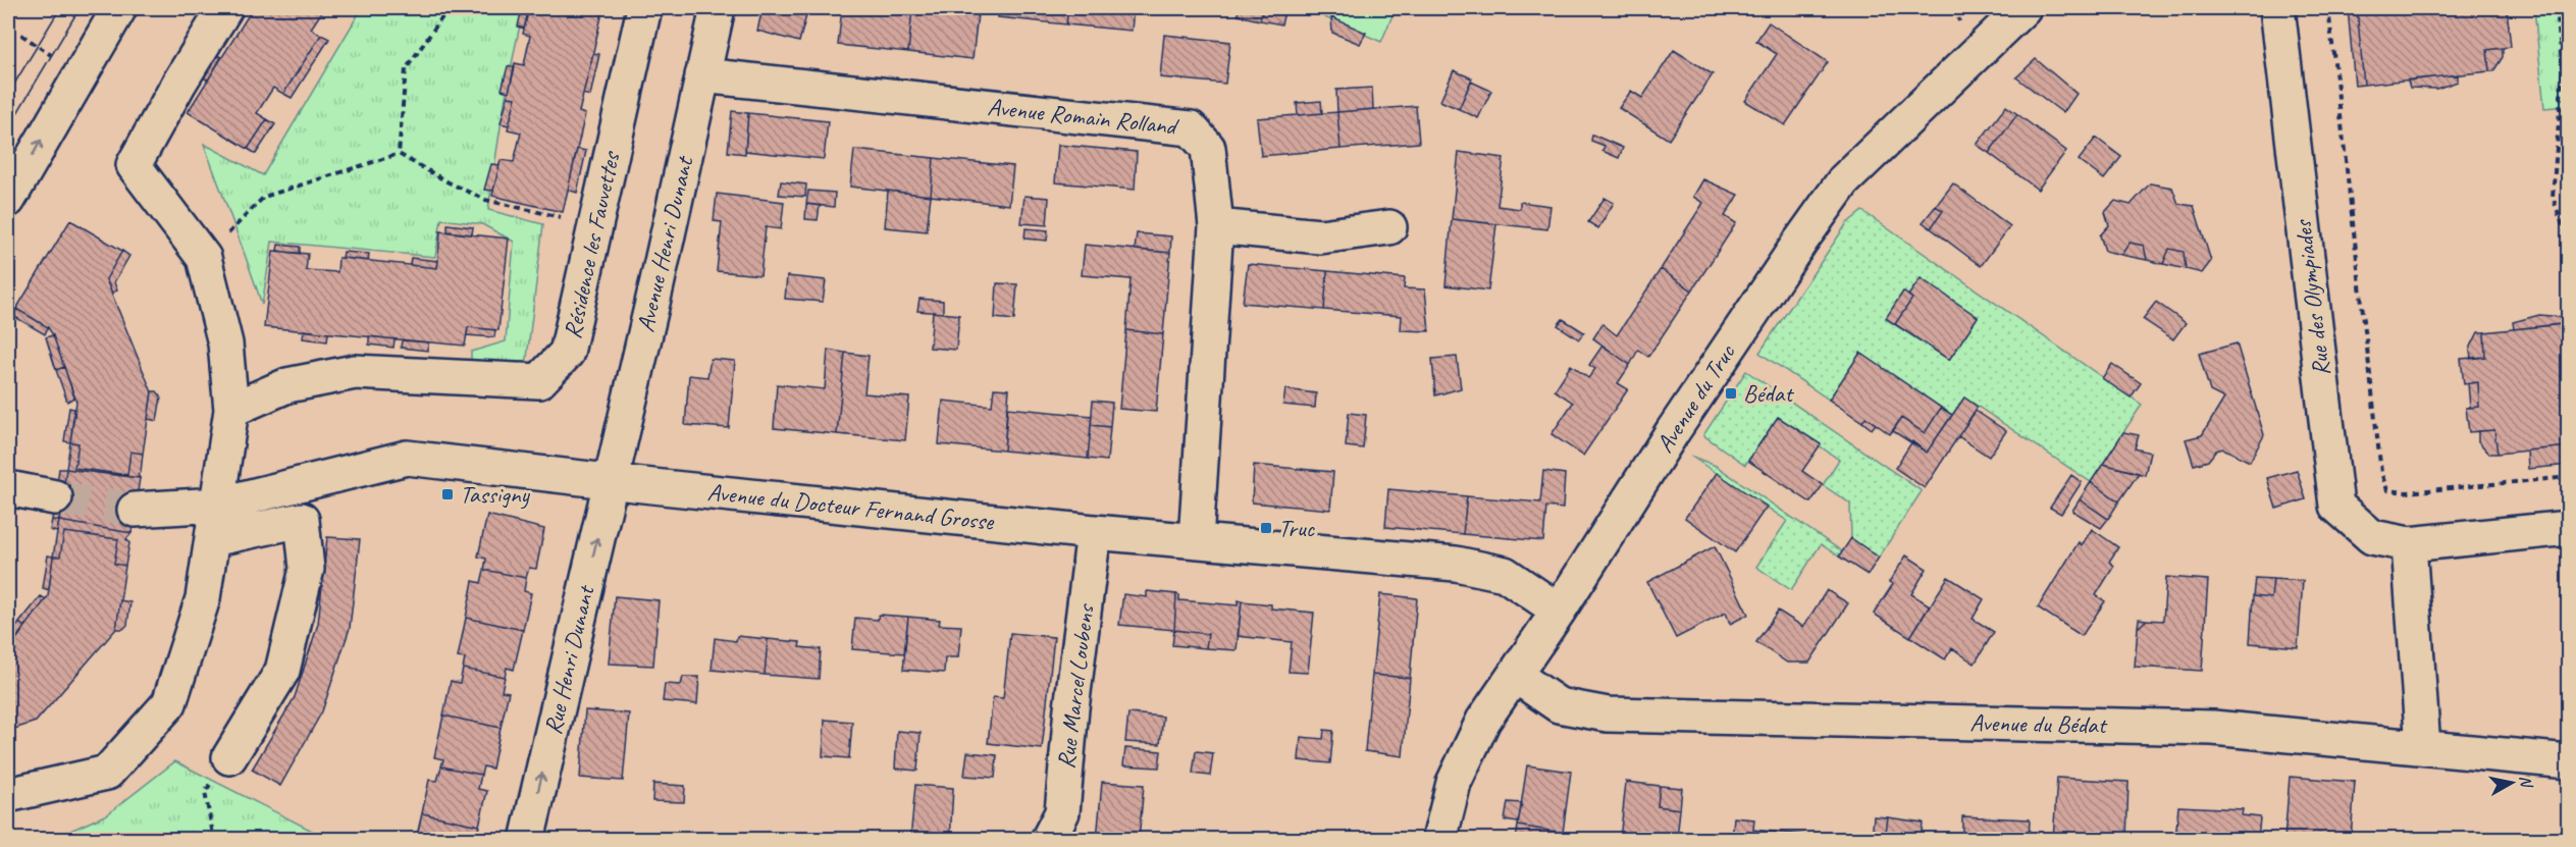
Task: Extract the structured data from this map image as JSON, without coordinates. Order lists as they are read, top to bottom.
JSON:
{
  "streets": {
    "street": [
      "Avenue Romain Rolland",
      "Avenue Henri Dunant",
      "Résidence les Fauvettes",
      "Rue des Olympiades",
      "Avenue du Truc",
      "Avenue du Docteur Fernand Grosse",
      "Rue Henri Dunant",
      "Rue Marcel Loubens",
      "Avenue du Bédat"
    ]
  },
  "crossings": [
    ["Avenue Romain Rolland", "Avenue Henri Dunant"],
    ["Avenue Romain Rolland", "Avenue du Docteur Fernand Grosse"],
    ["Avenue Henri Dunant", "Avenue du Docteur Fernand Grosse"],
    ["Avenue Henri Dunant", "Rue Henri Dunant"],
    ["Avenue du Truc", "Avenue du Docteur Fernand Grosse"],
    ["Avenue du Truc", "Avenue du Bédat"],
    ["Avenue du Docteur Fernand Grosse", "Rue Henri Dunant"],
    ["Avenue du Docteur Fernand Grosse", "Rue Marcel Loubens"]
  ],
  "one_way": ["Rue Henri Dunant"],
  "places": {
    "transit": ["Bédat", "Tassigny", "Truc"]
  },
  "north": "right"
}
